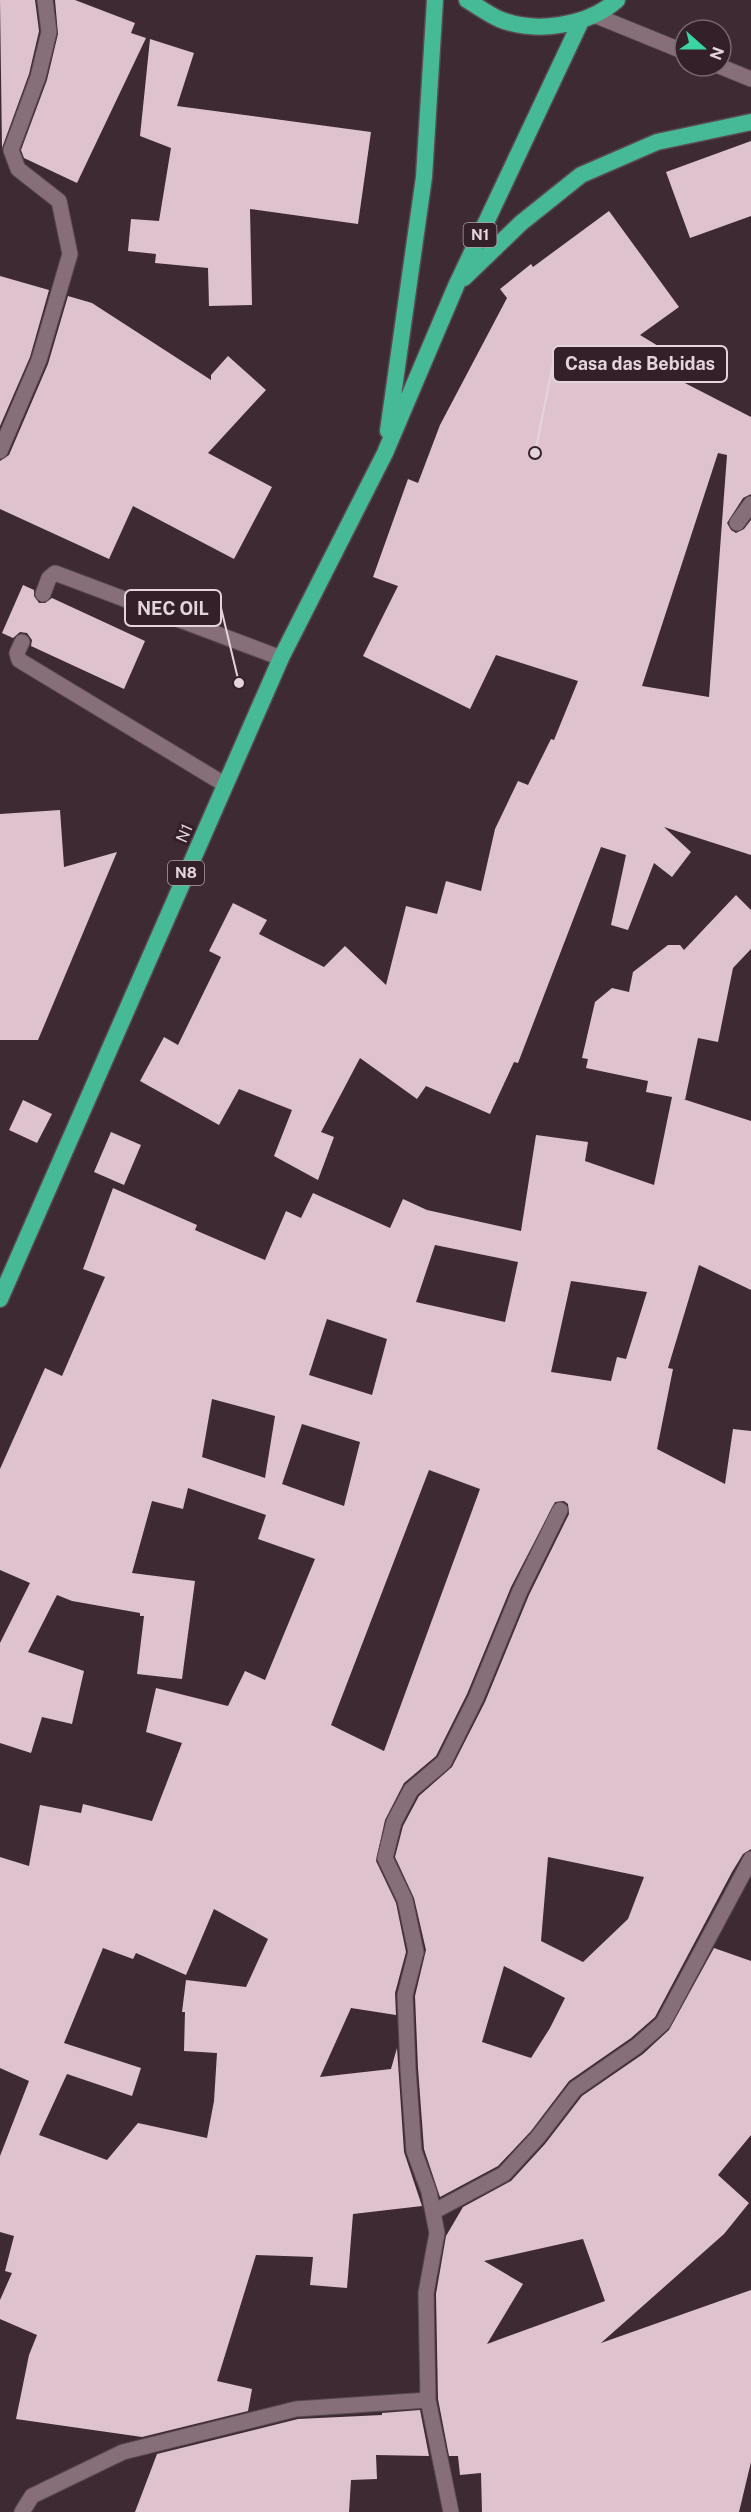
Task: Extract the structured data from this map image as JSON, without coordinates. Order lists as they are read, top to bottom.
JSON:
{
  "streets": {
    "highway": ["N1", "N8"]
  },
  "places": ["Casa das Bebidas", "NEC OIL"],
  "north": "right"
}
